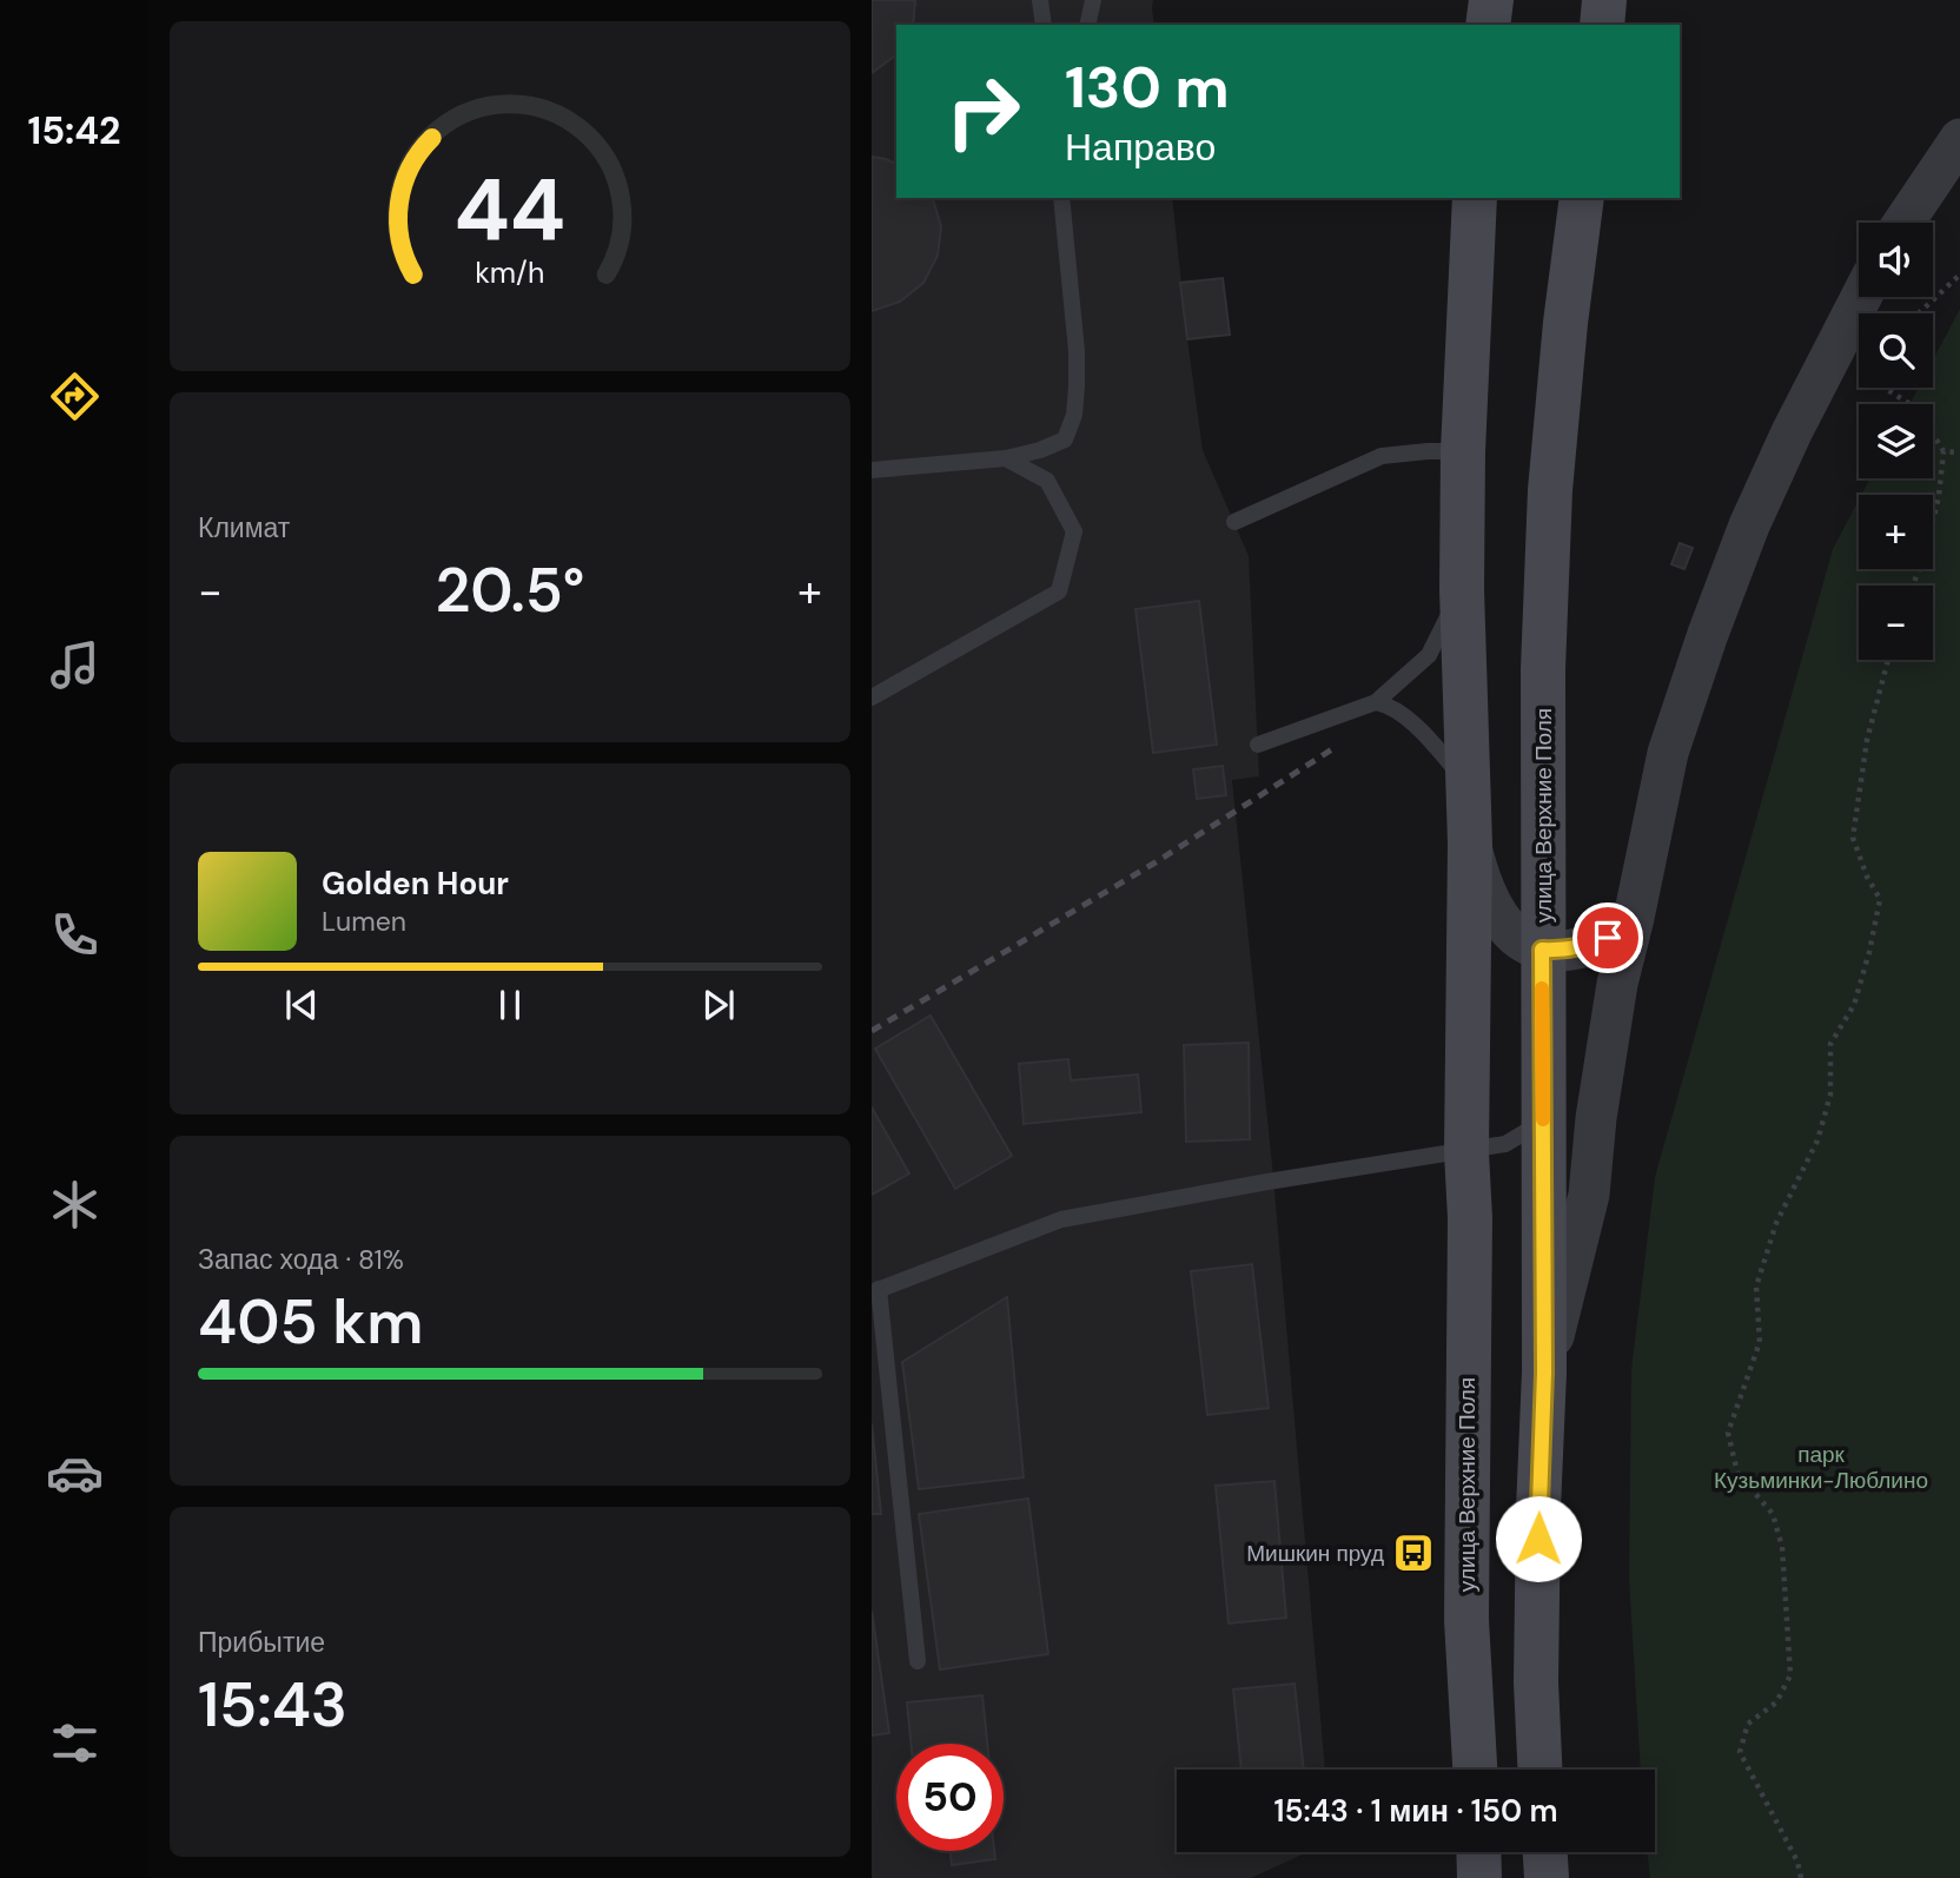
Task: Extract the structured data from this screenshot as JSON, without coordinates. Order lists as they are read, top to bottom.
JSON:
{
  "streets": {
    "main road": ["улица Верхние Поля"]
  },
  "parks": ["парк Кузьминки-Люблино"],
  "places": {
    "bus stop": ["Мишкин пруд"]
  },
  "page": {
    "tabs": "15:42",
    "turn": ["130 m", "Направо"],
    "map_buttons": ["+", "−"],
    "tile": [
      "Климат",
      ["Запас хода · 81%", "405 km"],
      ["Прибытие", "15:43"]
    ],
    "heat": ["−", "20.5°", "+"],
    "song": ["Golden Hour", "Lumen"],
    "limit": "50",
    "trip": "15:43 · 1 мин · 150 m",
    "gauge": ["44", "km/h"]
  }
}
